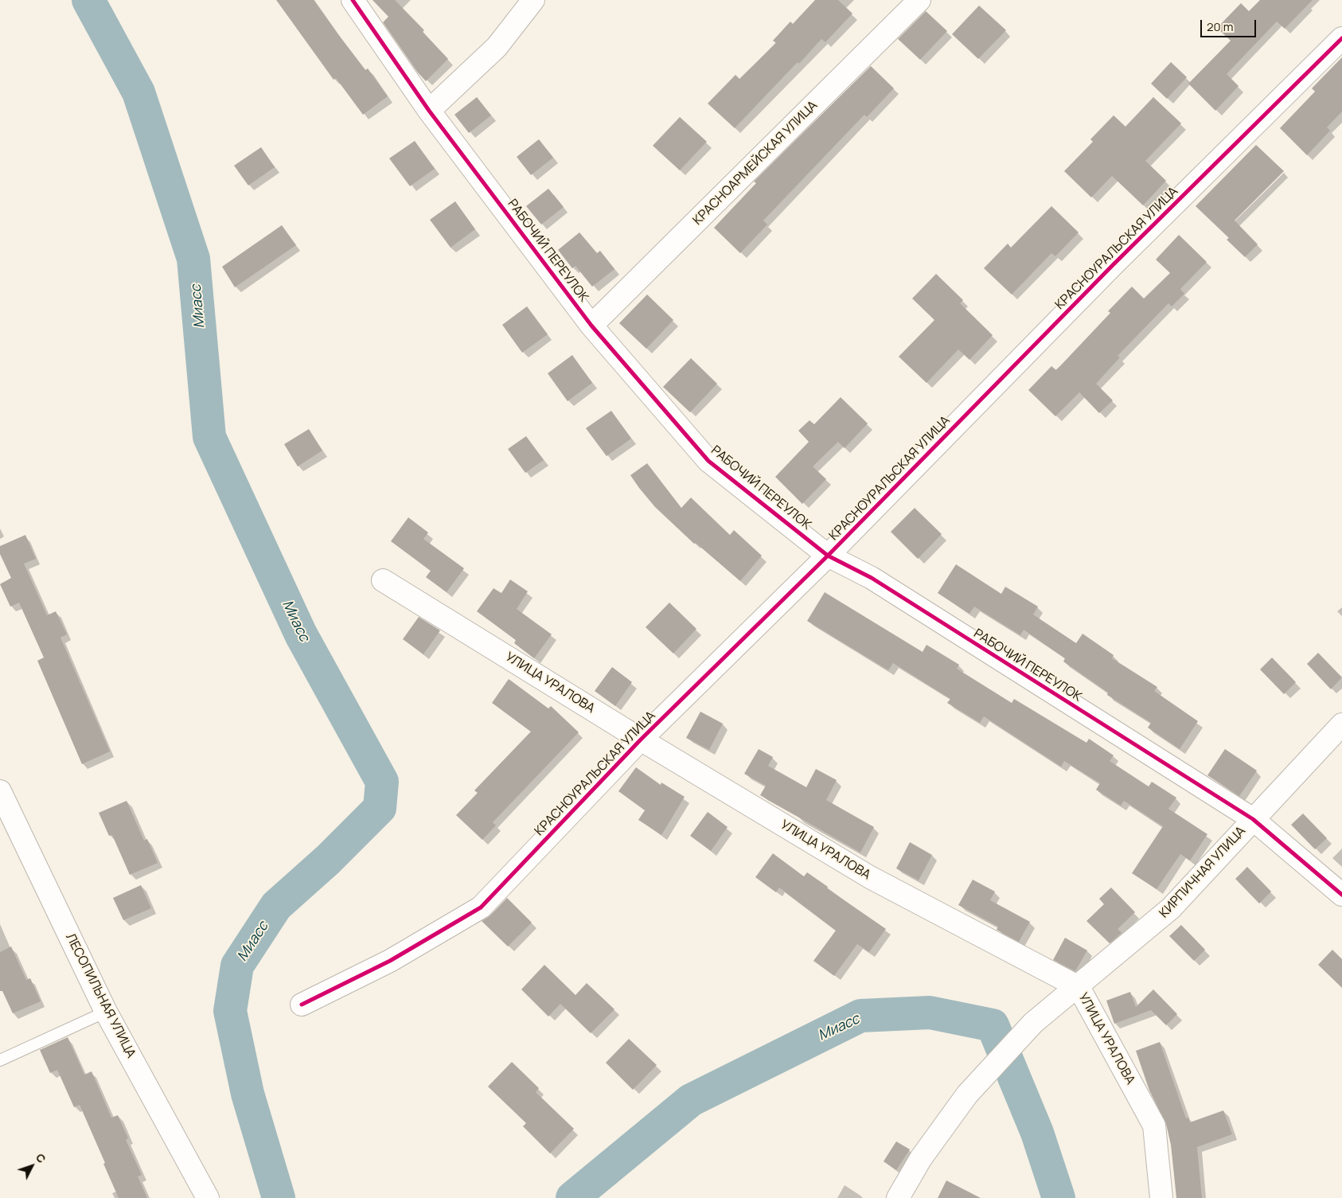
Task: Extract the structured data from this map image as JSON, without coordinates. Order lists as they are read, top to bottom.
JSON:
{
  "streets": {
    "street": [
      "КРАСНОАРМЕЙСКАЯ УЛИЦА",
      "КРАСНОУРАЛЬСКАЯ УЛИЦА",
      "РАБОЧИЙ ПЕРЕУЛОК",
      "УЛИЦА УРАЛОВА",
      "КИРПИЧНАЯ УЛИЦА",
      "ЛЕСОПИЛЬНАЯ УЛИЦА"
    ]
  },
  "crossings": [
    ["КРАСНОАРМЕЙСКАЯ УЛИЦА", "РАБОЧИЙ ПЕРЕУЛОК"],
    ["КРАСНОУРАЛЬСКАЯ УЛИЦА", "РАБОЧИЙ ПЕРЕУЛОК"],
    ["КРАСНОУРАЛЬСКАЯ УЛИЦА", "УЛИЦА УРАЛОВА"],
    ["РАБОЧИЙ ПЕРЕУЛОК", "КИРПИЧНАЯ УЛИЦА"],
    ["УЛИЦА УРАЛОВА", "КИРПИЧНАЯ УЛИЦА"]
  ],
  "water": ["Миасс"],
  "scale_bar": "20 m",
  "north": "top right"
}
